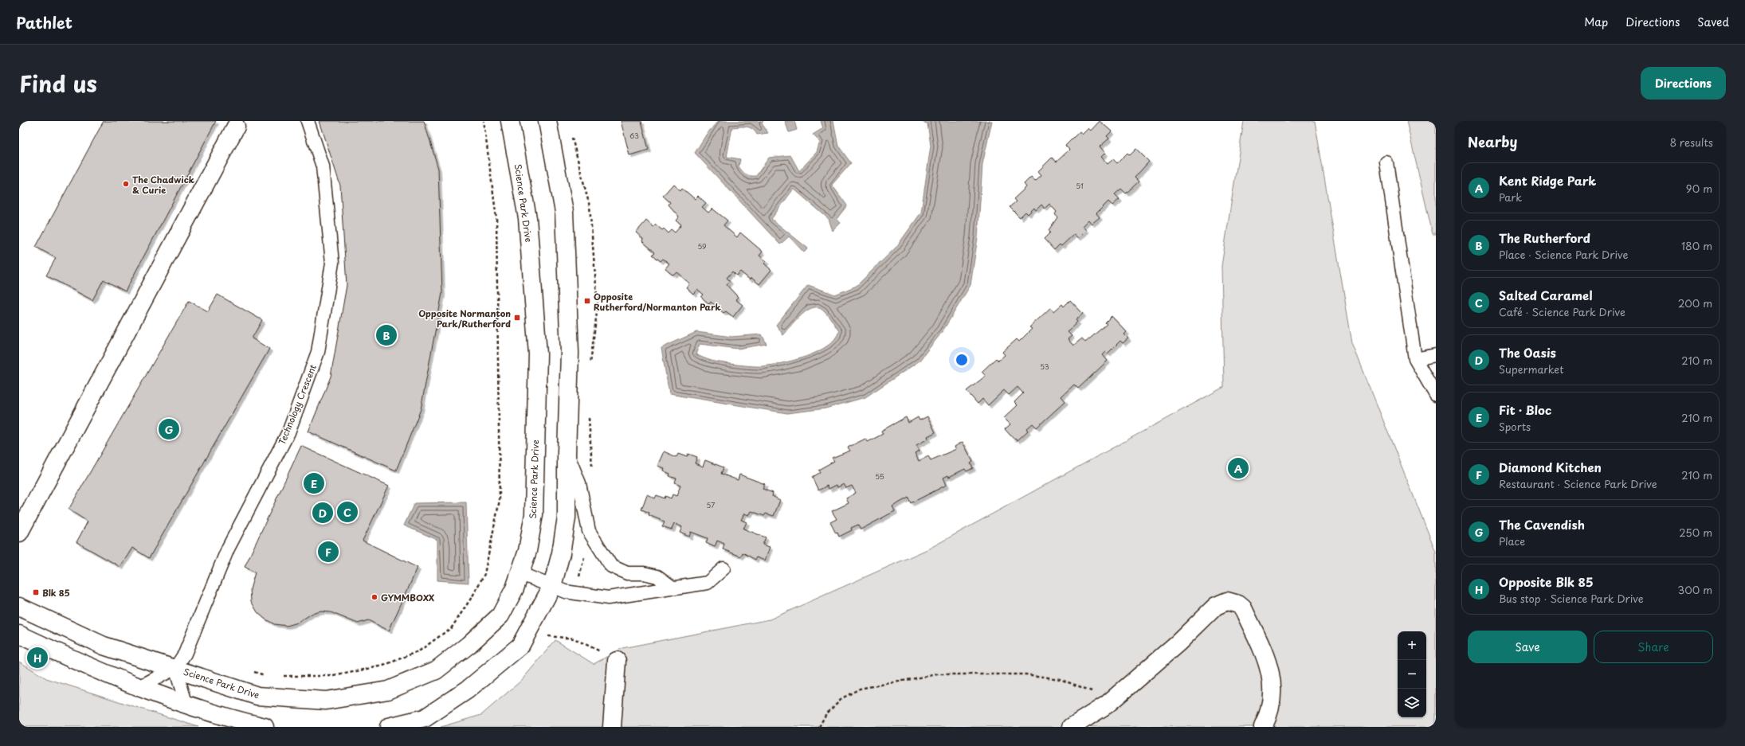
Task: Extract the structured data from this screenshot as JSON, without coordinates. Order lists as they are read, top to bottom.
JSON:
{
  "streets": {
    "main road": ["Science Park Drive"],
    "lane": ["Technology Crescent"]
  },
  "crossings": [
    ["Science Park Drive", "Technology Crescent"]
  ],
  "places": {
    "other": ["The Chadwick & Curie", "GYMMBOXX"],
    "transit": ["Opposite Rutherford/Normanton Park", "Opposite Normanton Park/Rutherford", "Blk 85"]
  },
  "house_numbers": [
    "63",
    "51",
    "59",
    "53",
    "55",
    "57"
  ],
  "page": {
    "header": "Pathlet",
    "nav": ["Map", "Directions", "Saved"],
    "title": "Find us",
    "buttons": [
      "Directions",
      ["Save", "Share"]
    ],
    "heading": ["Nearby", "8 results"],
    "list": [
      {
        "mark": "A",
        "name": "Kent Ridge Park",
        "note": "Park",
        "value": "90 m"
      },
      {
        "mark": "B",
        "name": "The Rutherford",
        "note": "Place · Science Park Drive",
        "value": "180 m"
      },
      {
        "mark": "C",
        "name": "Salted Caramel",
        "note": "Café · Science Park Drive",
        "value": "200 m"
      },
      {
        "mark": "D",
        "name": "The Oasis",
        "note": "Supermarket",
        "value": "210 m"
      },
      {
        "mark": "E",
        "name": "Fit · Bloc",
        "note": "Sports",
        "value": "210 m"
      },
      {
        "mark": "F",
        "name": "Diamond Kitchen",
        "note": "Restaurant · Science Park Drive",
        "value": "210 m"
      },
      {
        "mark": "G",
        "name": "The Cavendish",
        "note": "Place",
        "value": "250 m"
      },
      {
        "mark": "H",
        "name": "Opposite Blk 85",
        "note": "Bus stop · Science Park Drive",
        "value": "300 m"
      }
    ],
    "pins": [
      "B",
      "G",
      "A",
      "E",
      "C",
      "D",
      "F",
      "H"
    ],
    "map_buttons": ["+", "−"]
  }
}
